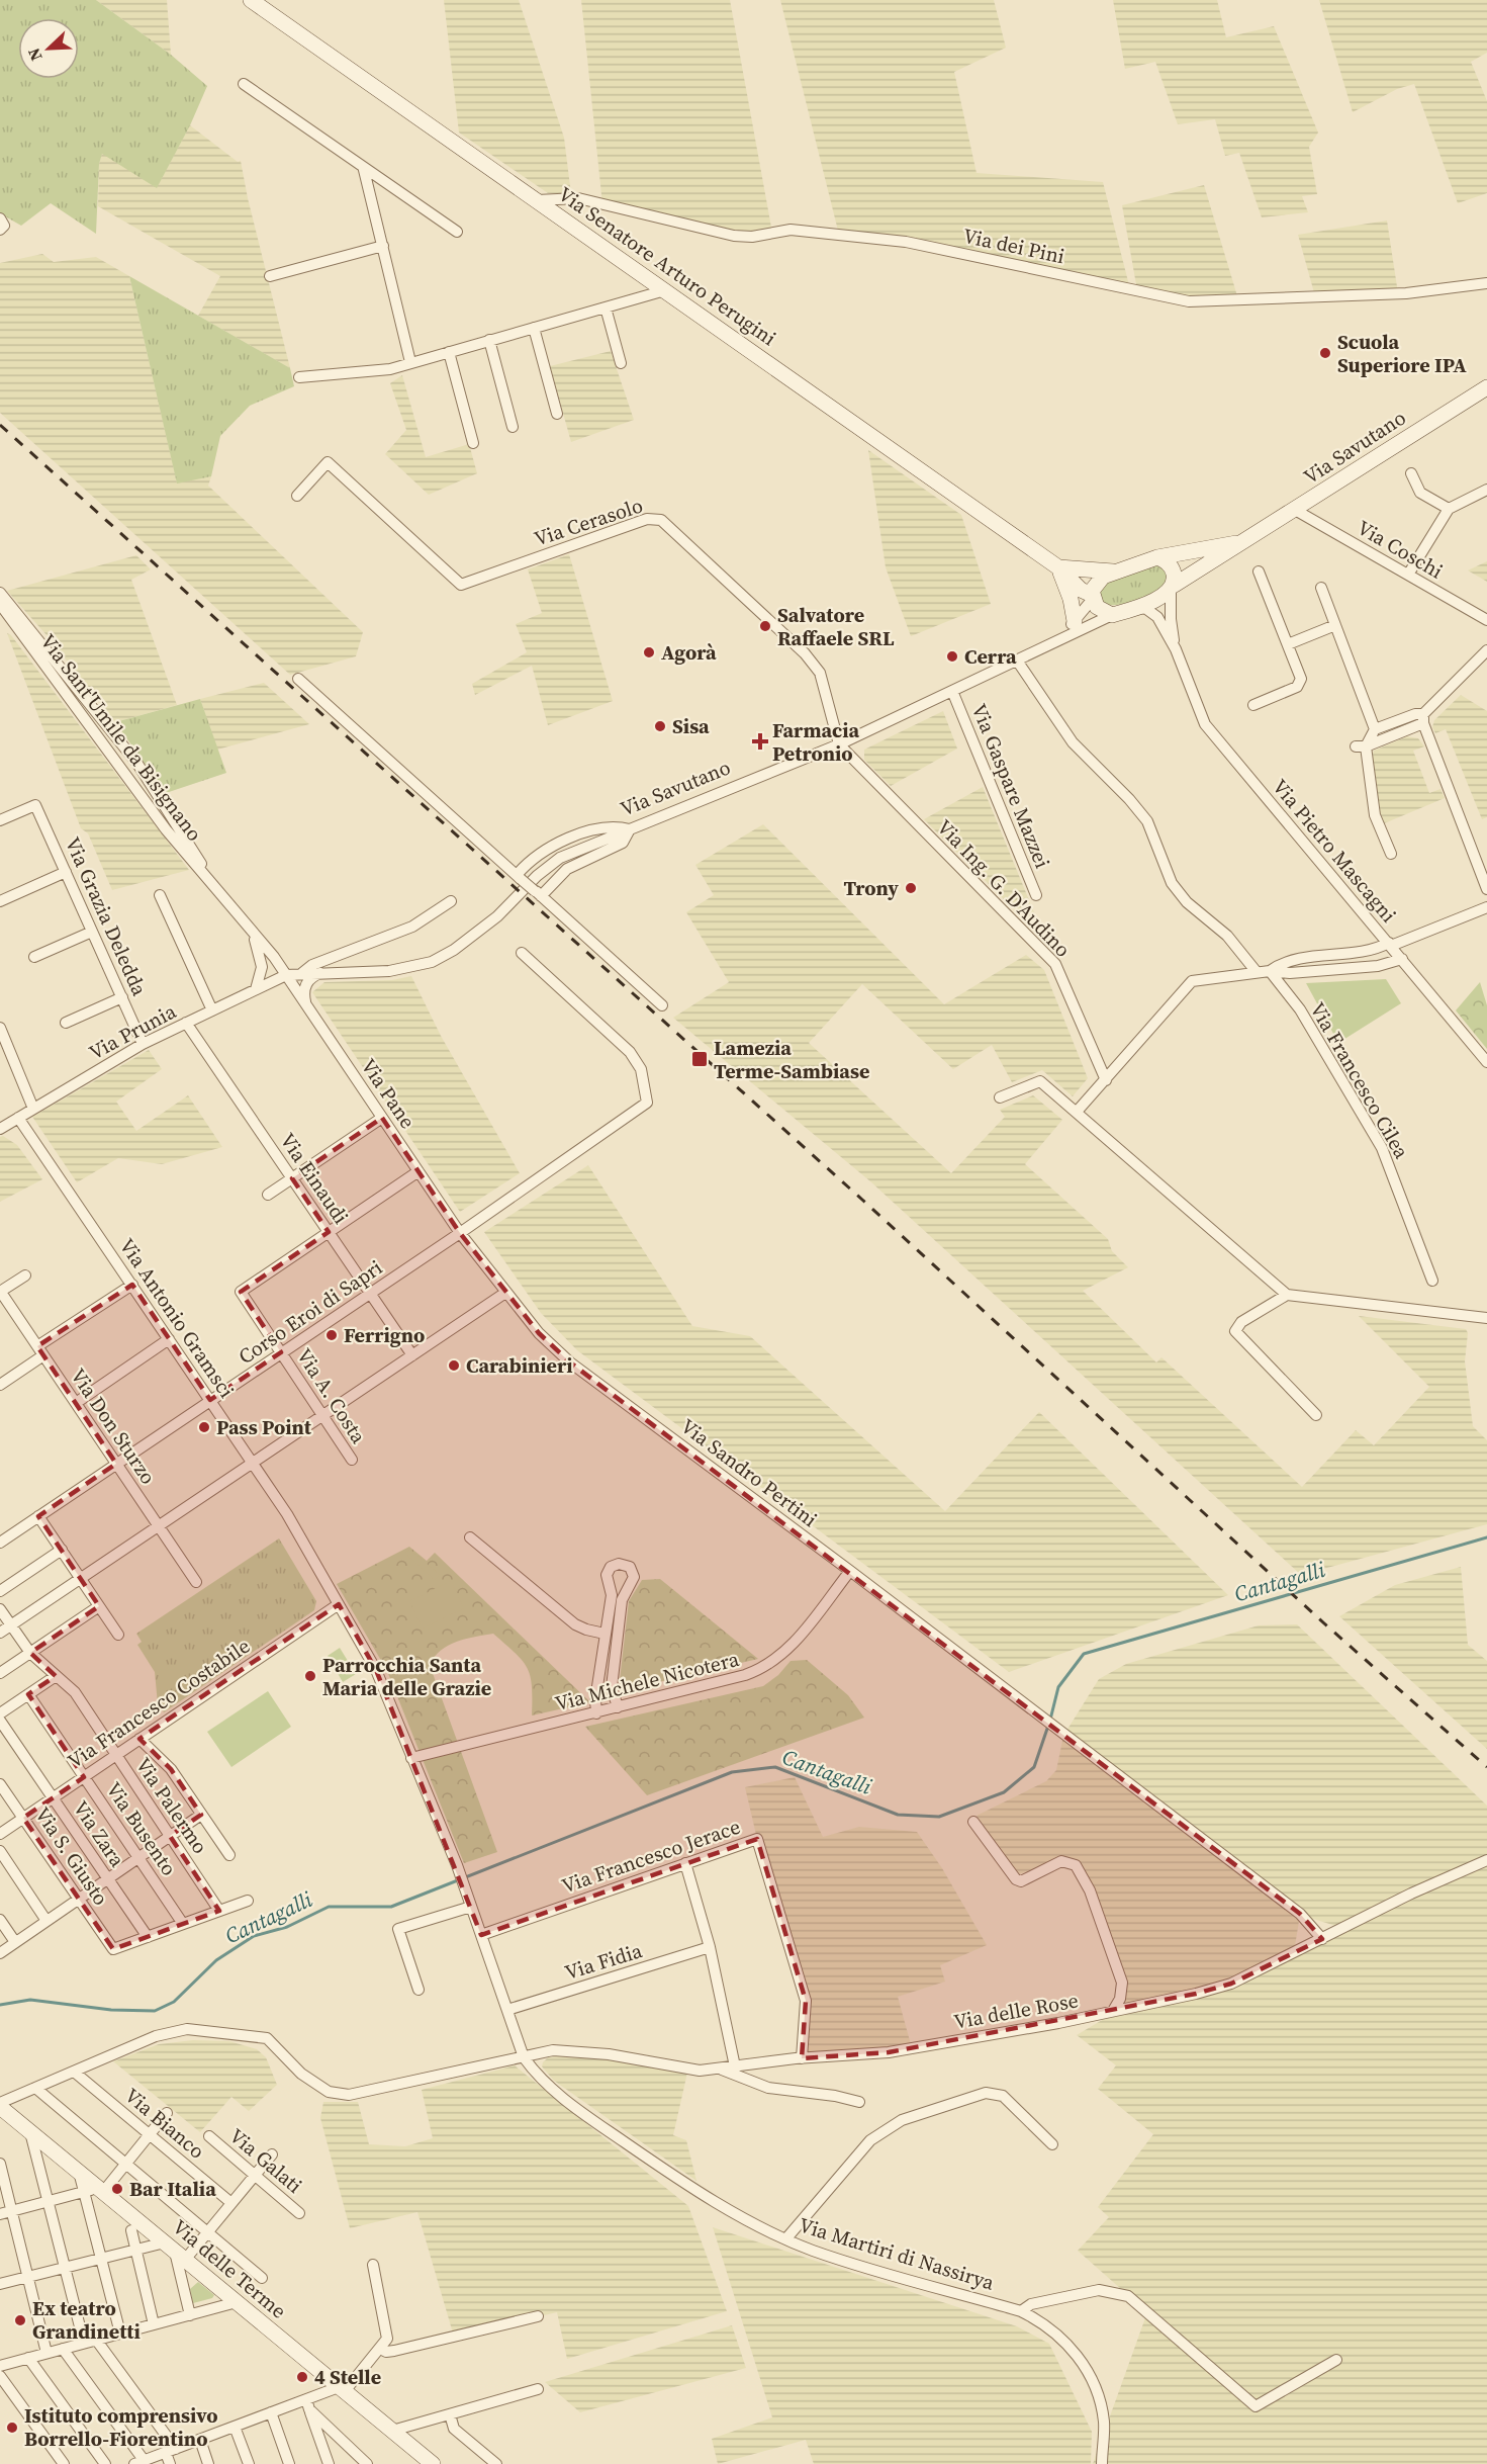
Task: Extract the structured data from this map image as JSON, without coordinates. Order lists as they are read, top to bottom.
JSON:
{
  "streets": {
    "street": [
      "Via dei Pini",
      "Via Senatore Arturo Perugini",
      "Via Savutano",
      "Via Cerasolo",
      "Via Coschi",
      "Via Sant'Umile da Bisignano",
      "Via Gaspare Mazzei",
      "Via Pietro Mascagni",
      "Via Ing. G. D'Audino",
      "Via Grazia Deledda",
      "Via Prunia",
      "Via Francesco Cilea",
      "Via Pane",
      "Via Einaudi",
      "Corso Eroi di Sapri",
      "Via Antonio Gramsci",
      "Via A. Costa",
      "Via Don Sturzo",
      "Via Sandro Pertini",
      "Via Michele Nicotera",
      "Via Francesco Costabile",
      "Via Palermo",
      "Via Busento",
      "Via Zara",
      "Via S. Giusto",
      "Via Francesco Jerace",
      "Via Fidia",
      "Via delle Rose",
      "Via Bianco",
      "Via Galati",
      "Via Martiri di Nassirya",
      "Via delle Terme"
    ]
  },
  "crossings": [
    ["Via dei Pini", "Via Senatore Arturo Perugini"],
    ["Via Senatore Arturo Perugini", "Via Savutano"],
    ["Via Savutano", "Via Cerasolo"],
    ["Via Savutano", "Via Coschi"],
    ["Via Savutano", "Via Gaspare Mazzei"],
    ["Via Savutano", "Via Ing. G. D'Audino"],
    ["Via Savutano", "Via Prunia"],
    ["Via Cerasolo", "Via Ing. G. D'Audino"],
    ["Via Sant'Umile da Bisignano", "Via Prunia"],
    ["Via Sant'Umile da Bisignano", "Via Pane"],
    ["Via Grazia Deledda", "Via Prunia"],
    ["Via Prunia", "Via Pane"],
    ["Via Prunia", "Via Einaudi"],
    ["Via Prunia", "Via Antonio Gramsci"],
    ["Via Pane", "Corso Eroi di Sapri"],
    ["Via Pane", "Via Sandro Pertini"],
    ["Via Einaudi", "Corso Eroi di Sapri"],
    ["Via Einaudi", "Via A. Costa"],
    ["Corso Eroi di Sapri", "Via Antonio Gramsci"],
    ["Corso Eroi di Sapri", "Via A. Costa"],
    ["Corso Eroi di Sapri", "Via Don Sturzo"],
    ["Corso Eroi di Sapri", "Via Sandro Pertini"],
    ["Via Antonio Gramsci", "Via Michele Nicotera"],
    ["Via Antonio Gramsci", "Via Francesco Costabile"],
    ["Via Antonio Gramsci", "Via Martiri di Nassirya"],
    ["Via Sandro Pertini", "Via Michele Nicotera"],
    ["Via Sandro Pertini", "Via delle Rose"],
    ["Via Francesco Costabile", "Via Palermo"],
    ["Via Francesco Costabile", "Via Busento"],
    ["Via Francesco Costabile", "Via Zara"],
    ["Via Francesco Costabile", "Via S. Giusto"],
    ["Via Zara", "Via S. Giusto"],
    ["Via Francesco Jerace", "Via delle Rose"],
    ["Via Francesco Jerace", "Via Martiri di Nassirya"],
    ["Via Fidia", "Via Martiri di Nassirya"],
    ["Via delle Rose", "Via Bianco"],
    ["Via delle Rose", "Via Martiri di Nassirya"]
  ],
  "water": ["Cantagalli"],
  "places": {
    "other": [
      "Scuola Superiore IPA",
      "Salvatore Raffaele SRL",
      "Agorà",
      "Cerra",
      "Sisa",
      "Trony",
      "Ferrigno",
      "Carabinieri",
      "Pass Point",
      "Parrocchia Santa Maria delle Grazie",
      "Bar Italia",
      "Ex teatro Grandinetti",
      "4 Stelle",
      "Istituto comprensivo Borrello-Fiorentino"
    ],
    "health": ["Farmacia Petronio"],
    "transit": ["Lamezia Terme-Sambiase"]
  },
  "north": "bottom left"
}
